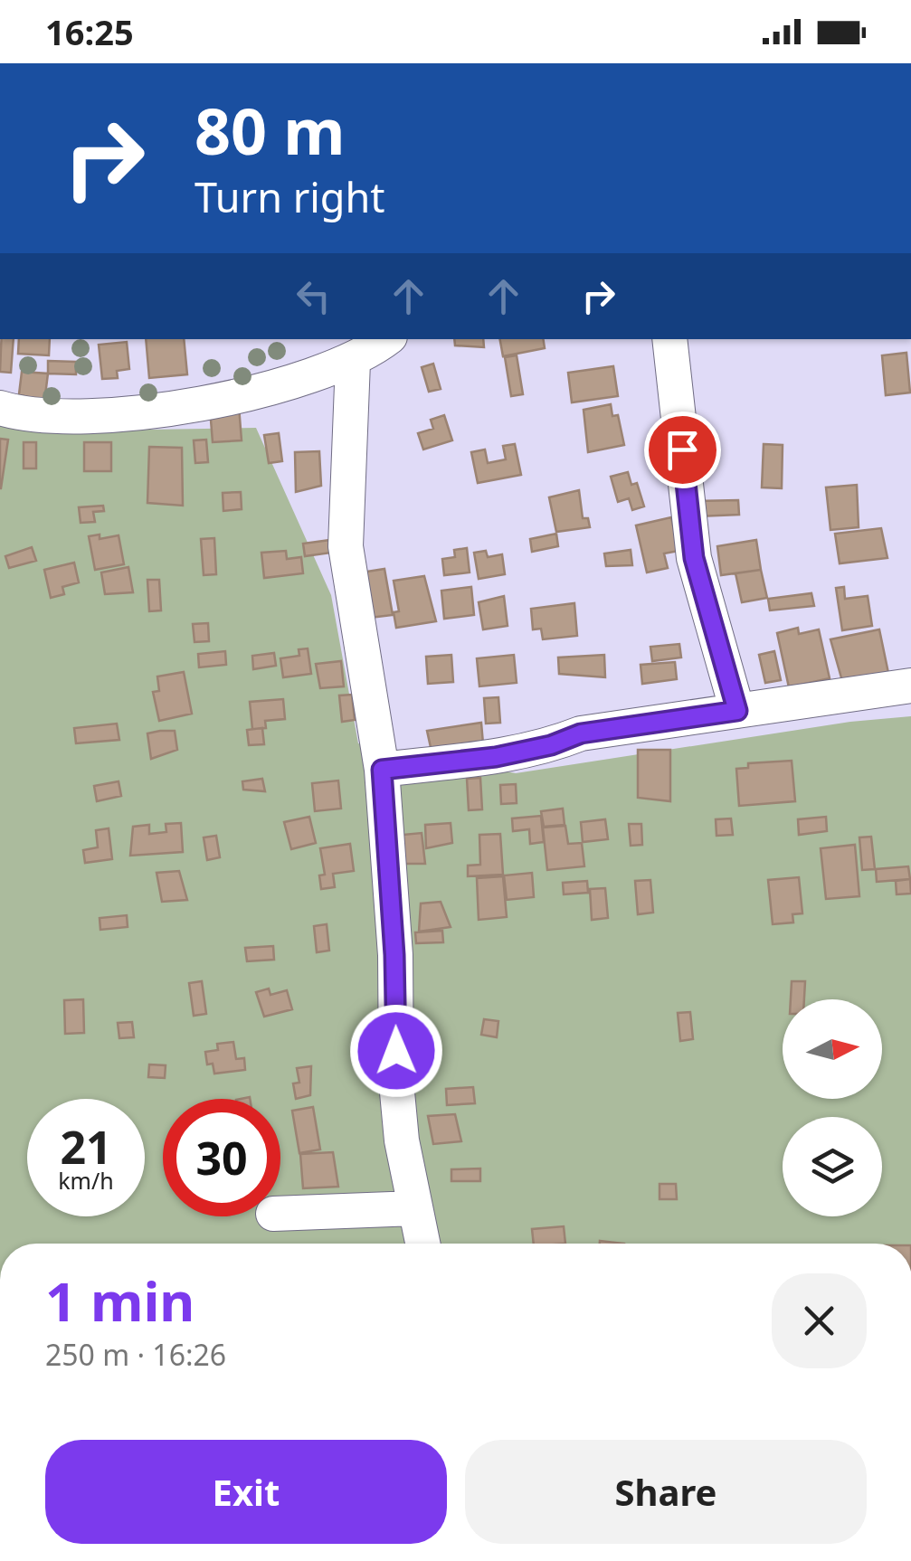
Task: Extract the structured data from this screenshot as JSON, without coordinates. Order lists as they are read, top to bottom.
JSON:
{
  "north": "right",
  "page": {
    "status": "16:25",
    "turn": ["80 m", "Turn right"],
    "speed": "21 km/h",
    "limit": "30",
    "heading": ["1 min", "250 m · 16:26"],
    "buttons": ["Exit", "Share"]
  }
}
